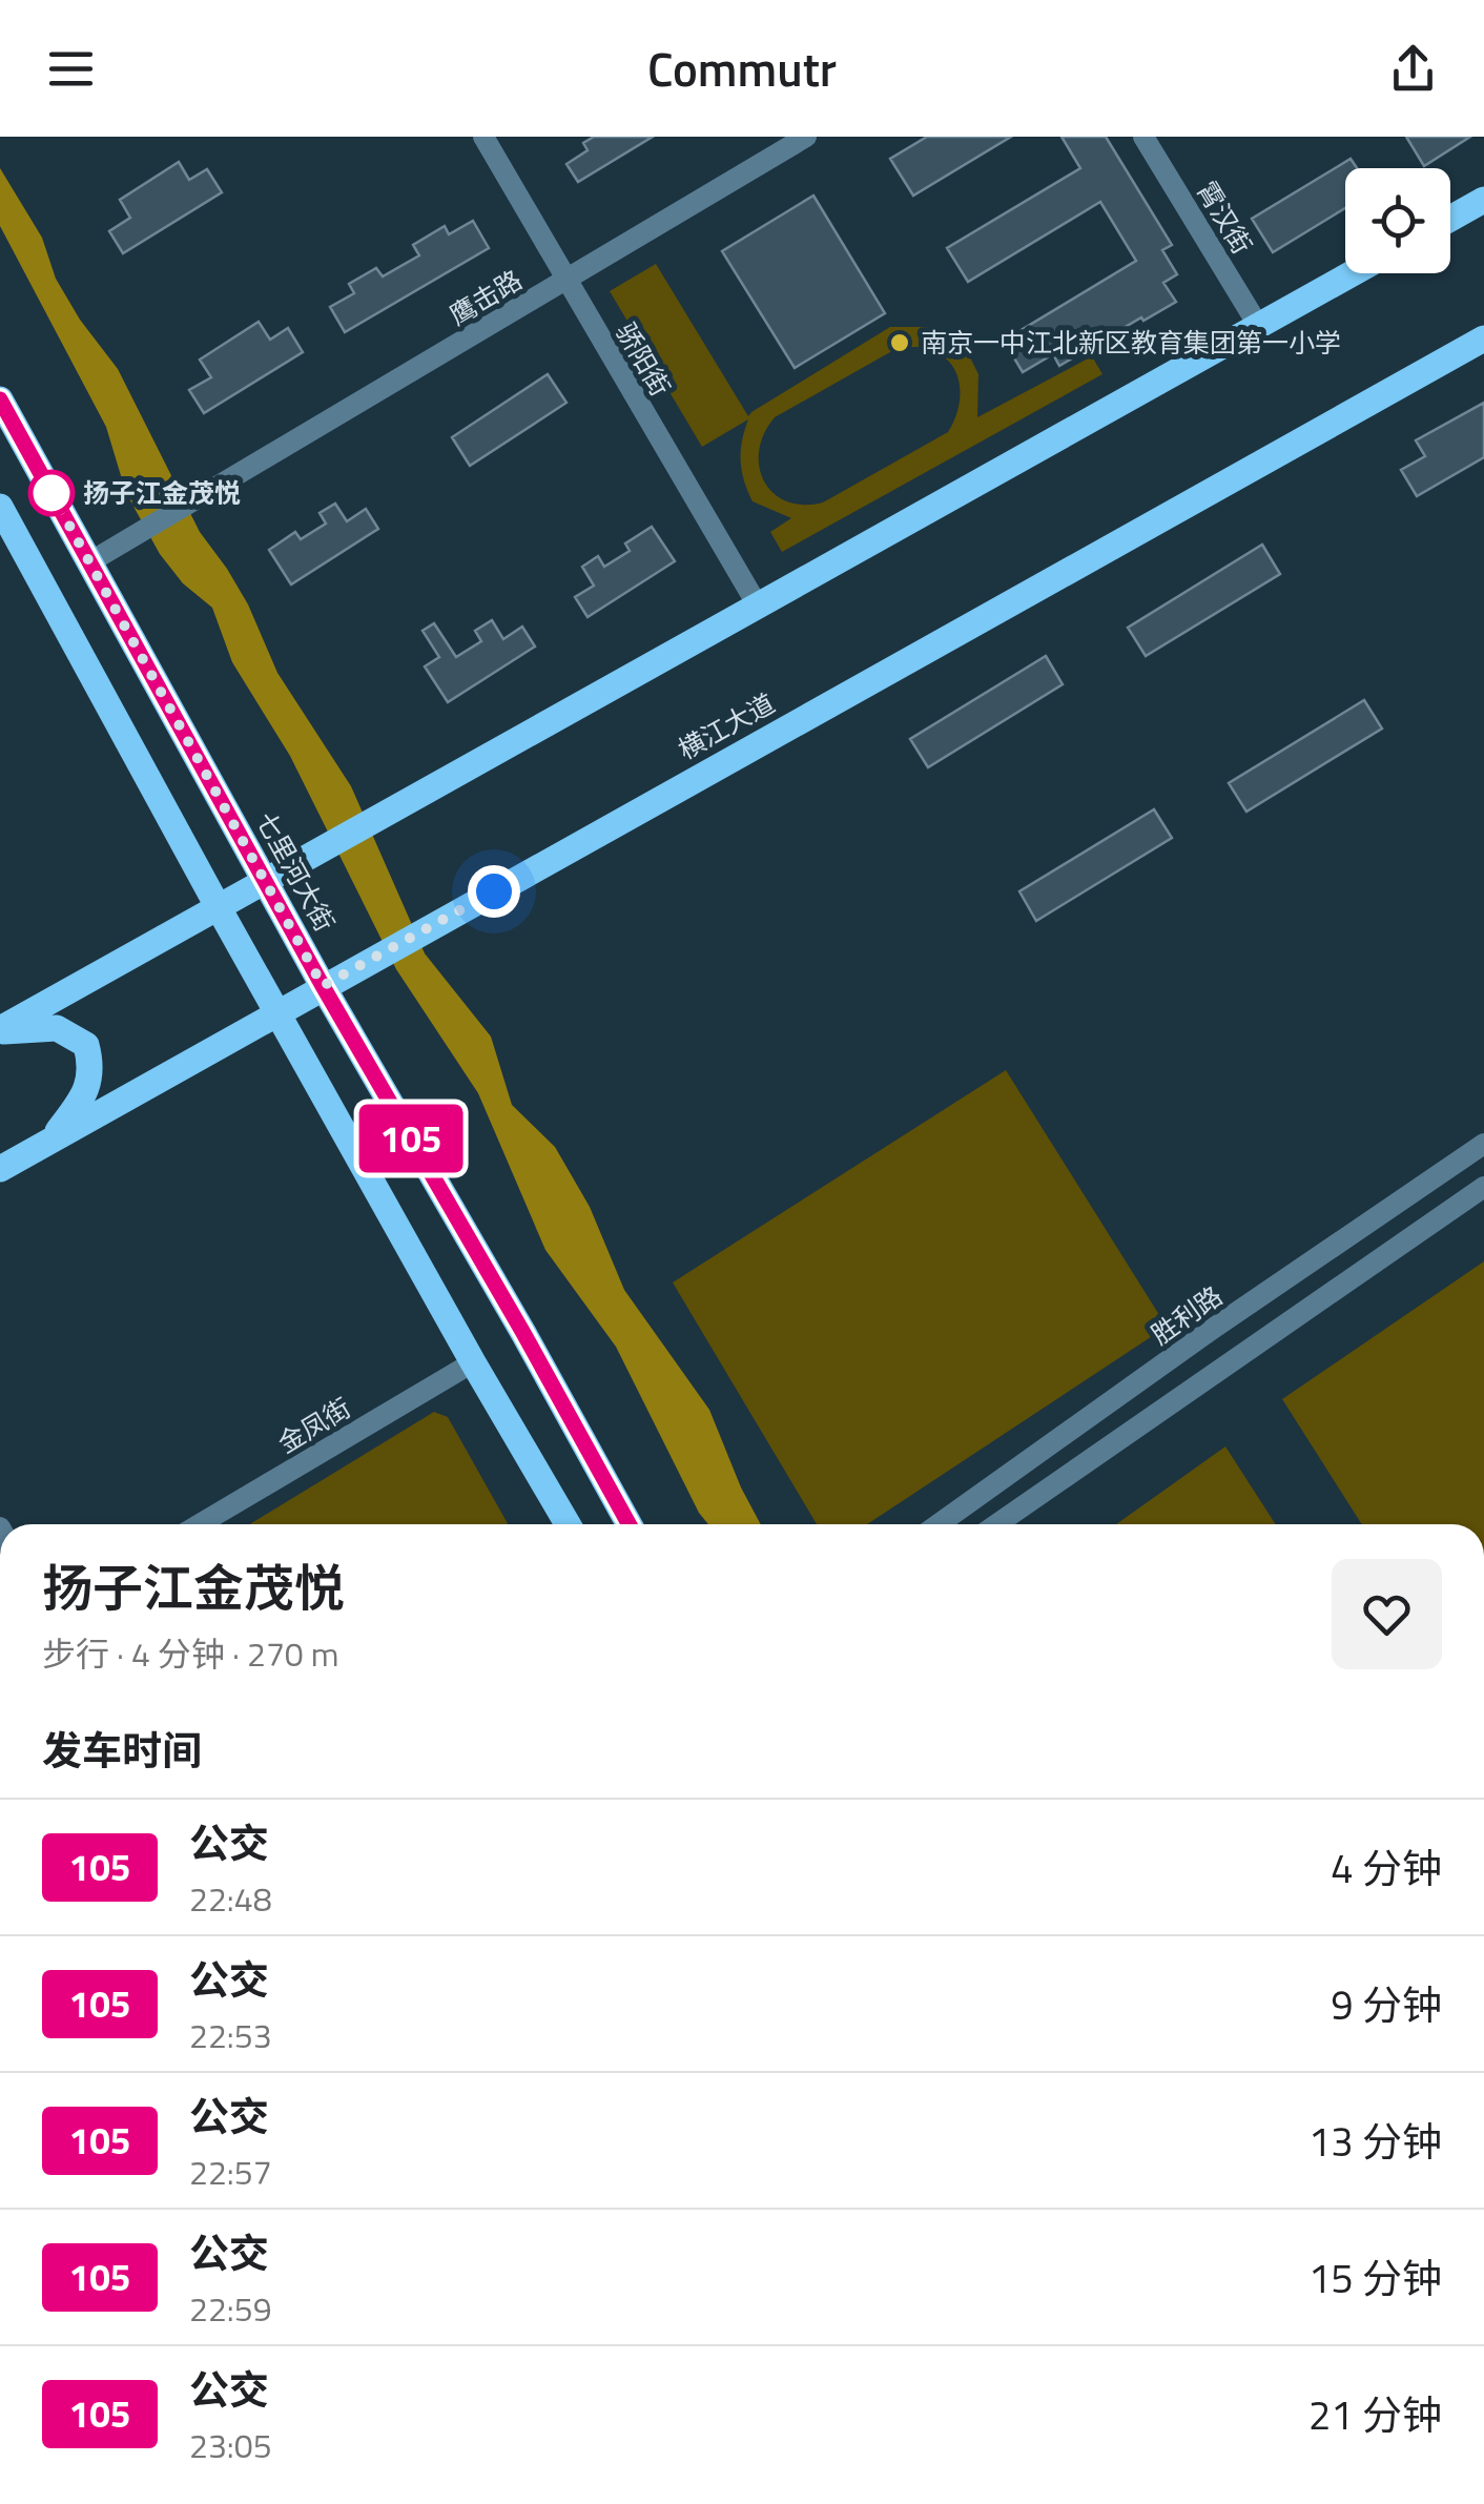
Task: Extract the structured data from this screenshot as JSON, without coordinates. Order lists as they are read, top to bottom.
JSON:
{
  "streets": {
    "main road": ["横江大道", "七里河大街"],
    "street": [
      "霄汉街",
      "鹰击路",
      "骄阳街",
      "胜利路",
      "金凤街"
    ]
  },
  "crossings": [
    ["鹰击路", "骄阳街"],
    ["鹰击路", "七里河大街"],
    ["横江大道", "七里河大街"]
  ],
  "places": ["南京一中江北新区教育集团第一小学", "扬子江金茂悦"],
  "lines": ["bus line 105"],
  "page": {
    "header": "Commutr",
    "on_map": "105",
    "heading": [
      ["扬子江金茂悦", "步行 · 4 分钟 · 270 m"],
      "发车时间"
    ],
    "list": [
      {
        "mark": "105",
        "name": "公交",
        "note": "22:48",
        "value": "4 分钟"
      },
      {
        "mark": "105",
        "name": "公交",
        "note": "22:53",
        "value": "9 分钟"
      },
      {
        "mark": "105",
        "name": "公交",
        "note": "22:57",
        "value": "13 分钟"
      },
      {
        "mark": "105",
        "name": "公交",
        "note": "22:59",
        "value": "15 分钟"
      },
      {
        "mark": "105",
        "name": "公交",
        "note": "23:05",
        "value": "21 分钟"
      }
    ]
  }
}
